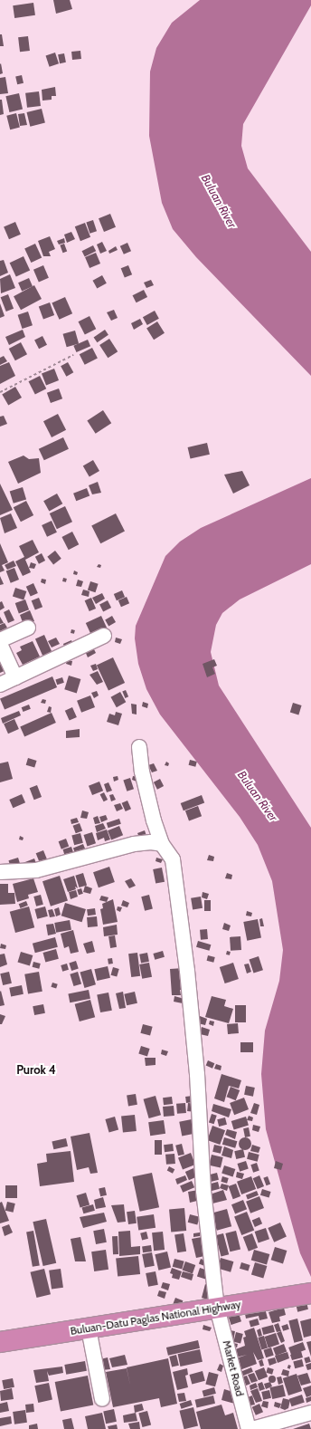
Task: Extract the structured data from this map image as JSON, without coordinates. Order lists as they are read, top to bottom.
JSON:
{
  "streets": {
    "highway": ["Buluan-Datu Paglas National Highway"],
    "street": ["Market Road"]
  },
  "crossings": [
    ["Buluan-Datu Paglas National Highway", "Market Road"]
  ],
  "districts": ["Purok 4"],
  "water": ["Buluan River"]
}
